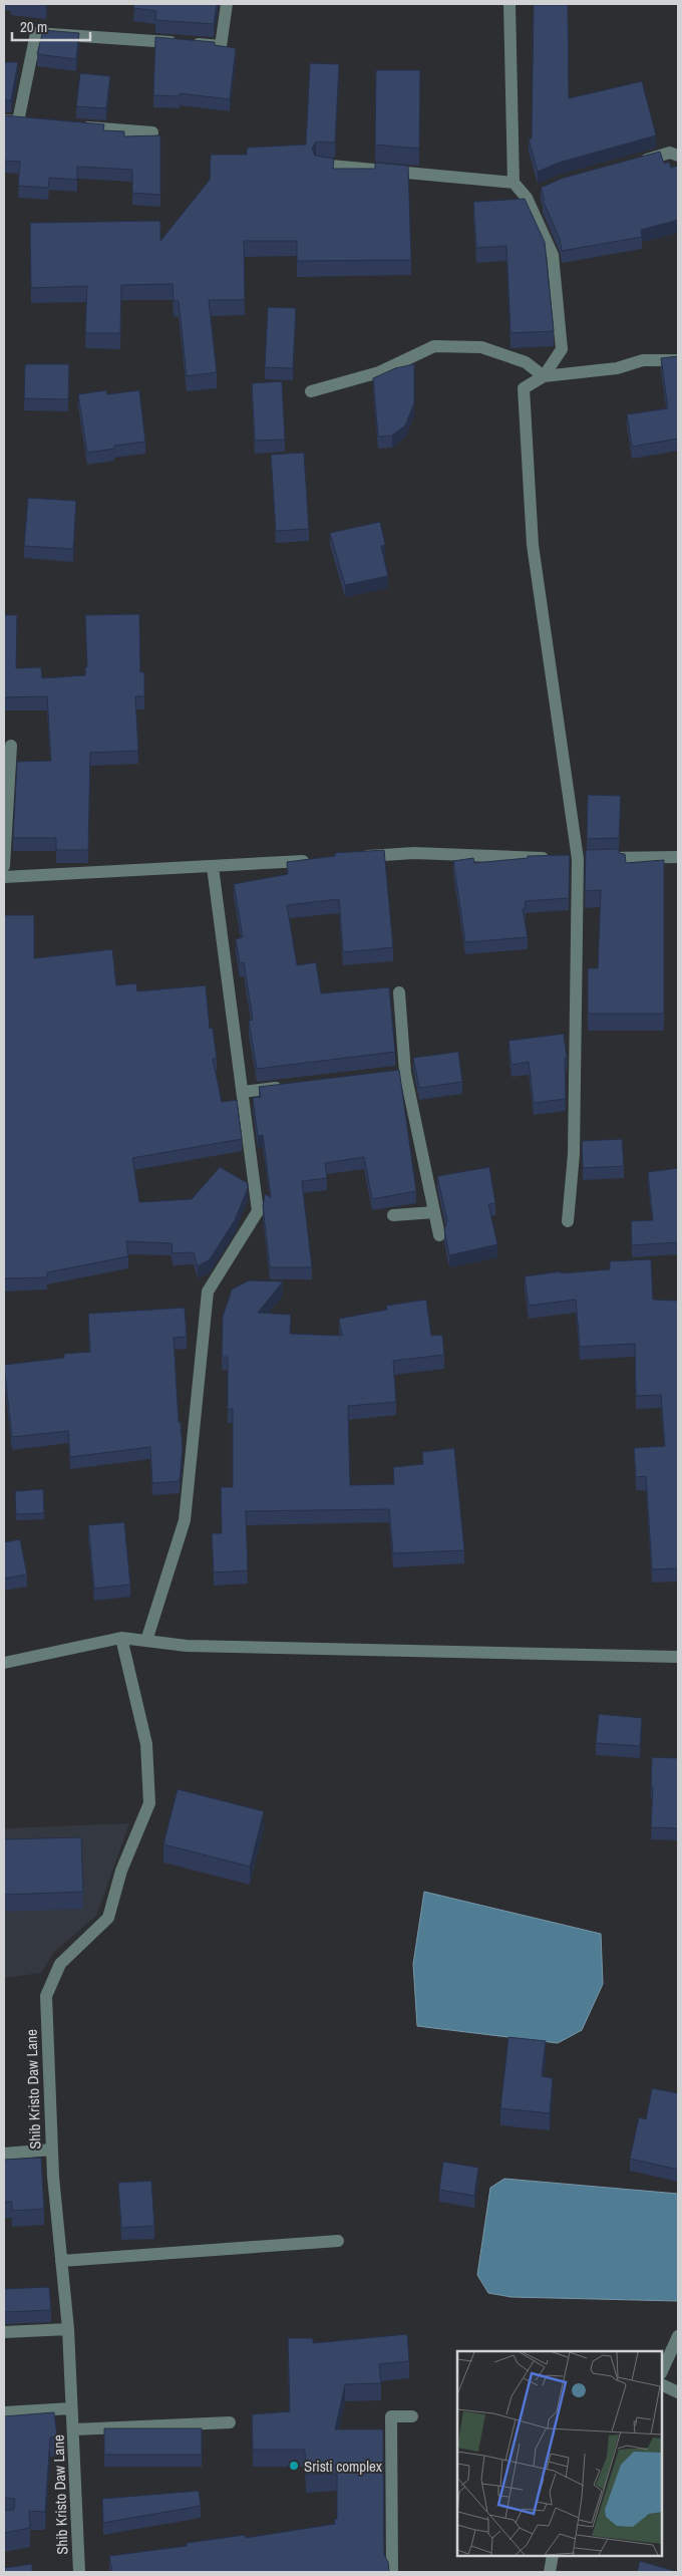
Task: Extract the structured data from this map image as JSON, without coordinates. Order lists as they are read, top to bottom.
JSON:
{
  "streets": {
    "street": ["Shib Kristo Daw Lane"]
  },
  "places": ["Sristi complex"],
  "scale_bar": "20 m"
}
